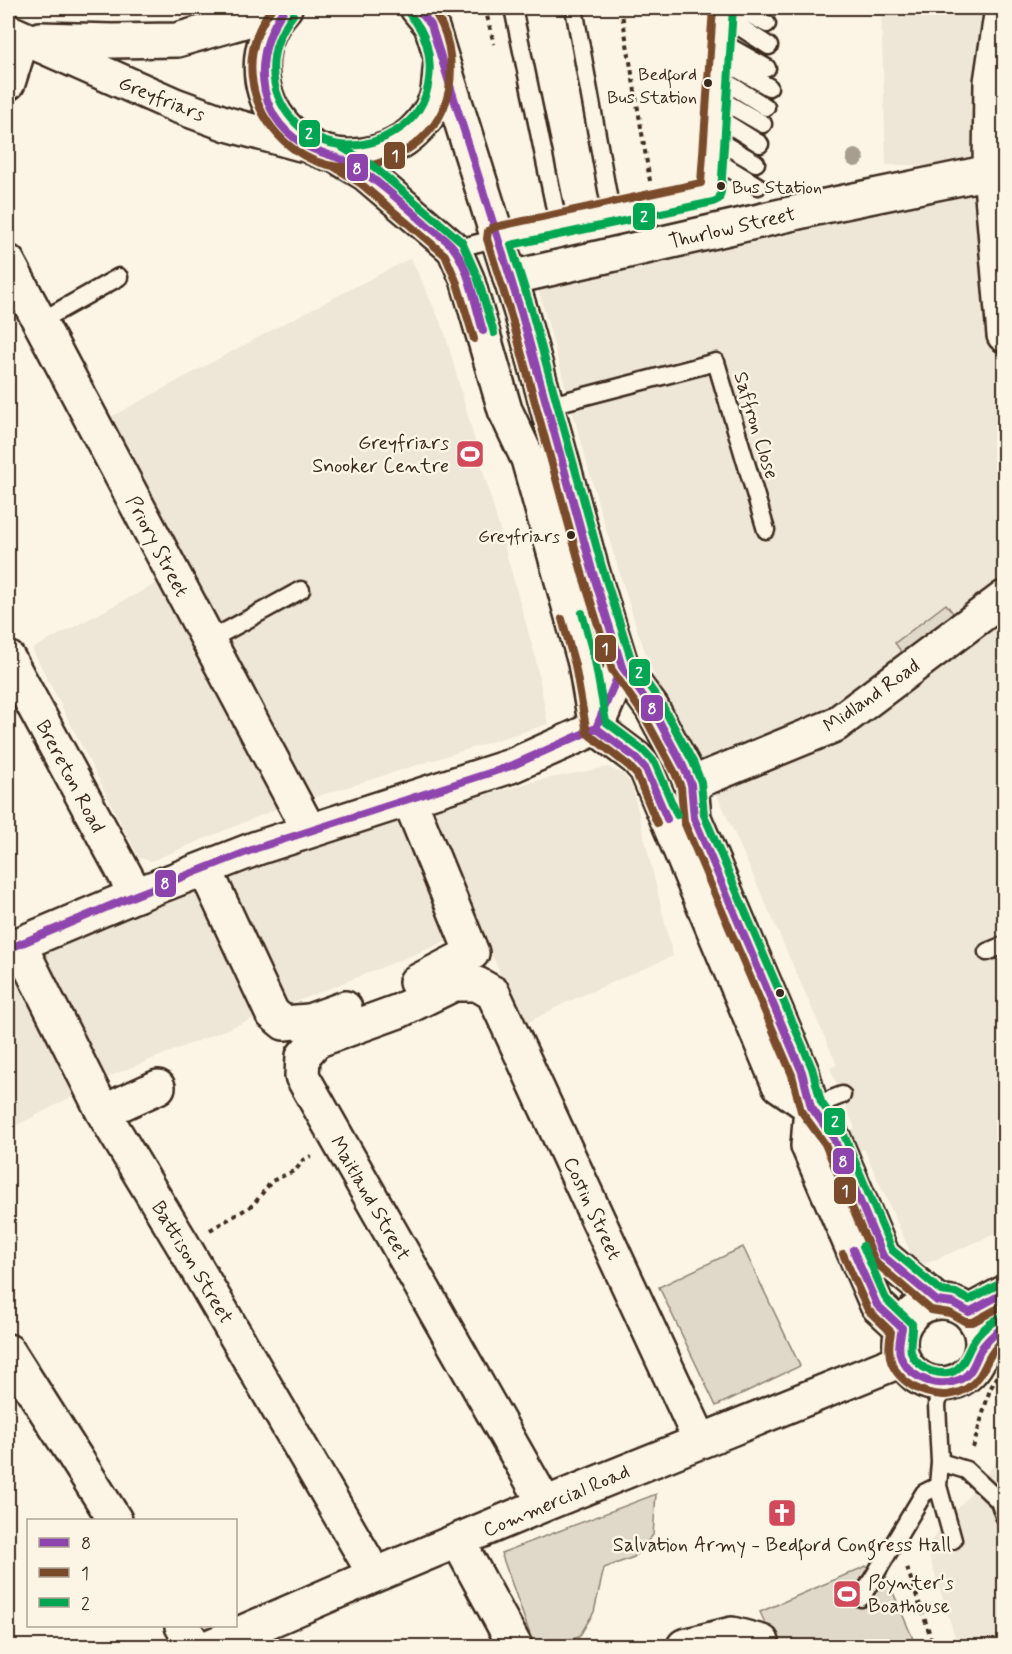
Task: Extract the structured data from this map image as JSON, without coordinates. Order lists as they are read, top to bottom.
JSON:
{
  "streets": {
    "street": [
      "Greyfriars",
      "Thurlow Street",
      "Priory Street",
      "Midland Road",
      "Brereton Road",
      "Maitland Street",
      "Costin Street",
      "Battison Street",
      "Commercial Road"
    ],
    "lane": ["Saffron Close"]
  },
  "crossings": [
    ["Maitland Street", "Costin Street"],
    ["Maitland Street", "Commercial Road"],
    ["Costin Street", "Commercial Road"],
    ["Battison Street", "Commercial Road"]
  ],
  "places": {
    "other": ["Bedford Bus Station", "Bus Station", "Greyfriars"],
    "sports": ["Greyfriars Snooker Centre", "Poynter's Boathouse"],
    "church": ["Salvation Army - Bedford Congress Hall"]
  },
  "lines": ["transit line 8", "transit line 1", "transit line 2"],
  "legend": ["8", "1", "2"]
}
